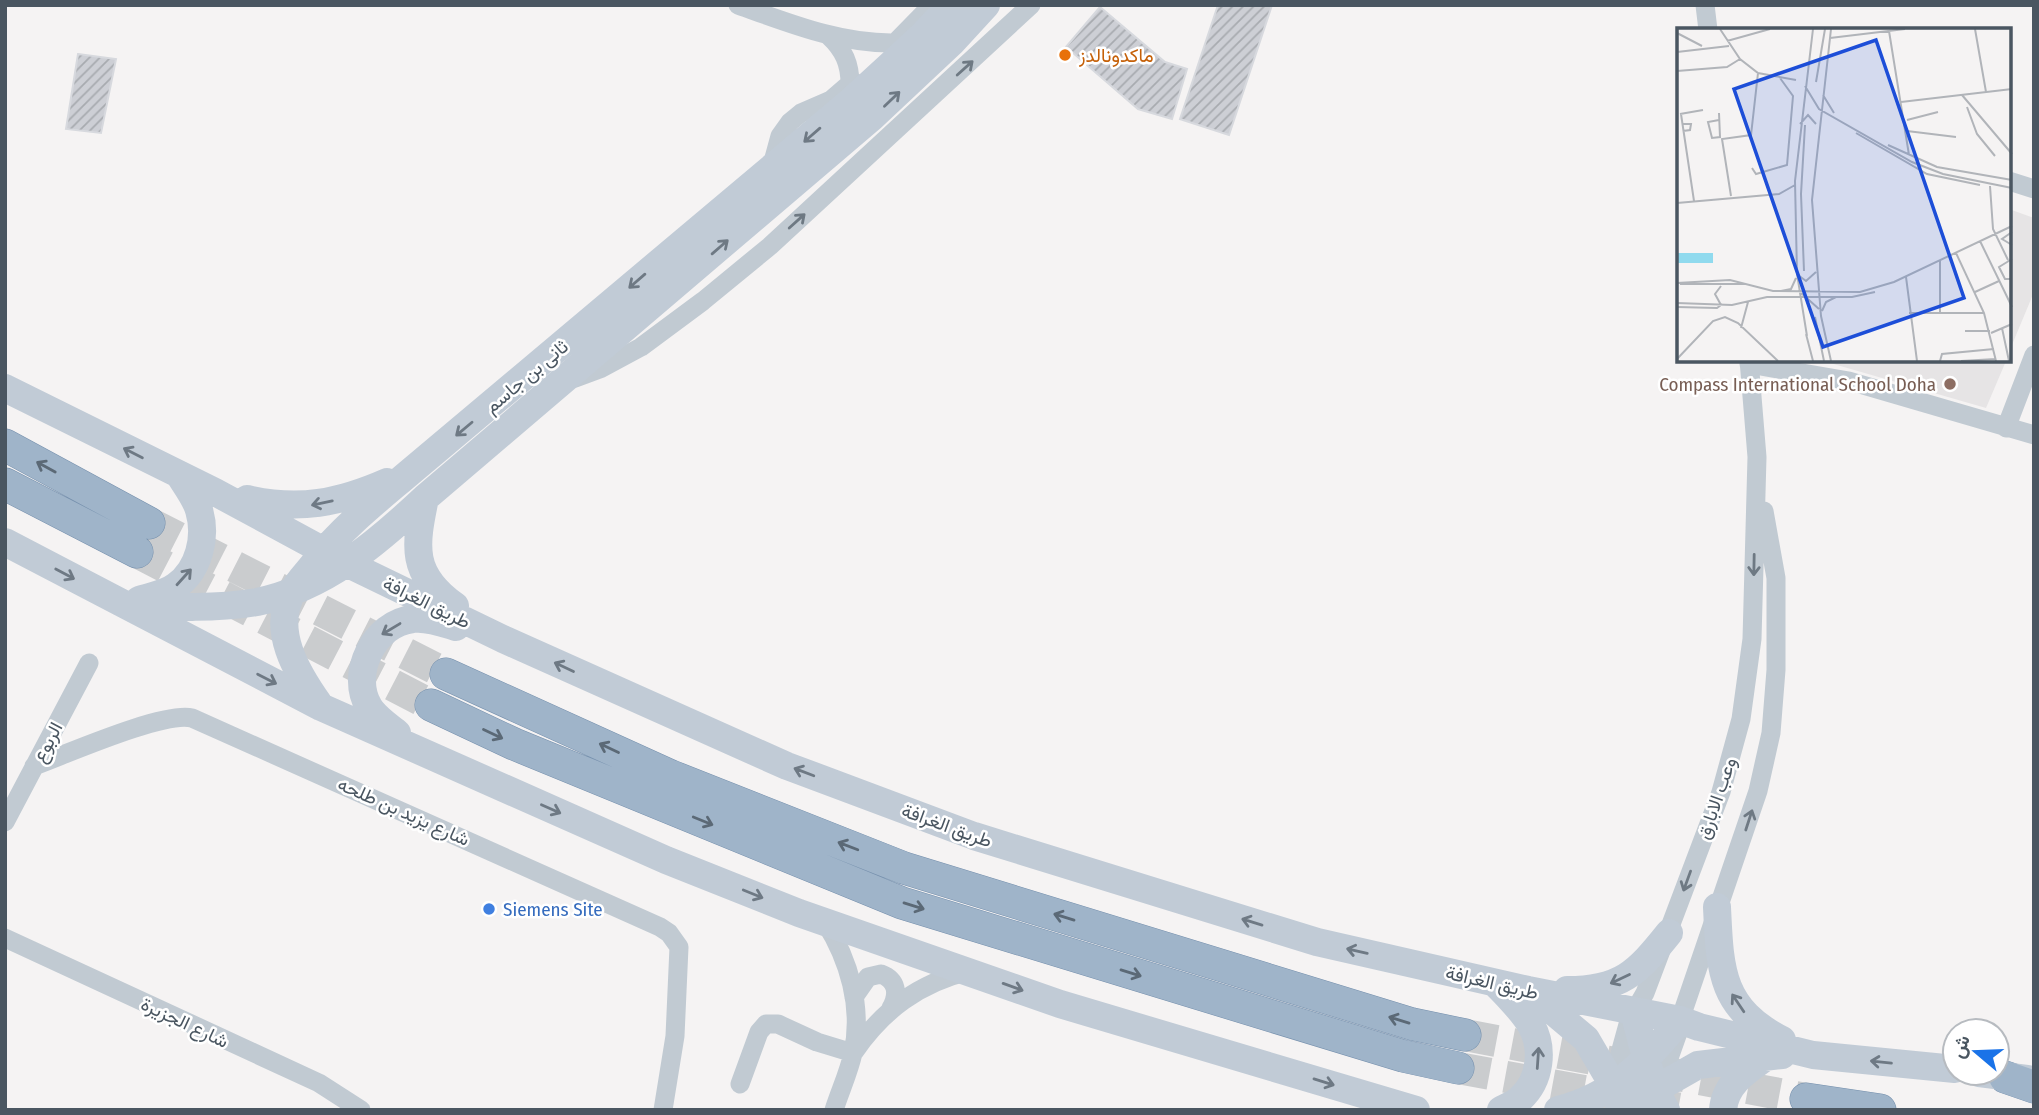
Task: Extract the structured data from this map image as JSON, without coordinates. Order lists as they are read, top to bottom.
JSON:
{
  "streets": {
    "main road": ["ثانى بن جاسم", "طريق الغرافة"],
    "street": [
      "الربوع",
      "وعب الابارق",
      "شارع يزيد بن طلحه",
      "شارع الجزيرة"
    ]
  },
  "crossings": [
    ["ثانى بن جاسم", "طريق الغرافة"],
    ["طريق الغرافة", "وعب الابارق"],
    ["الربوع", "شارع يزيد بن طلحه"]
  ],
  "places": ["ماكدونالدز", "Compass International School Doha", "Siemens Site"],
  "north": "left"
}
